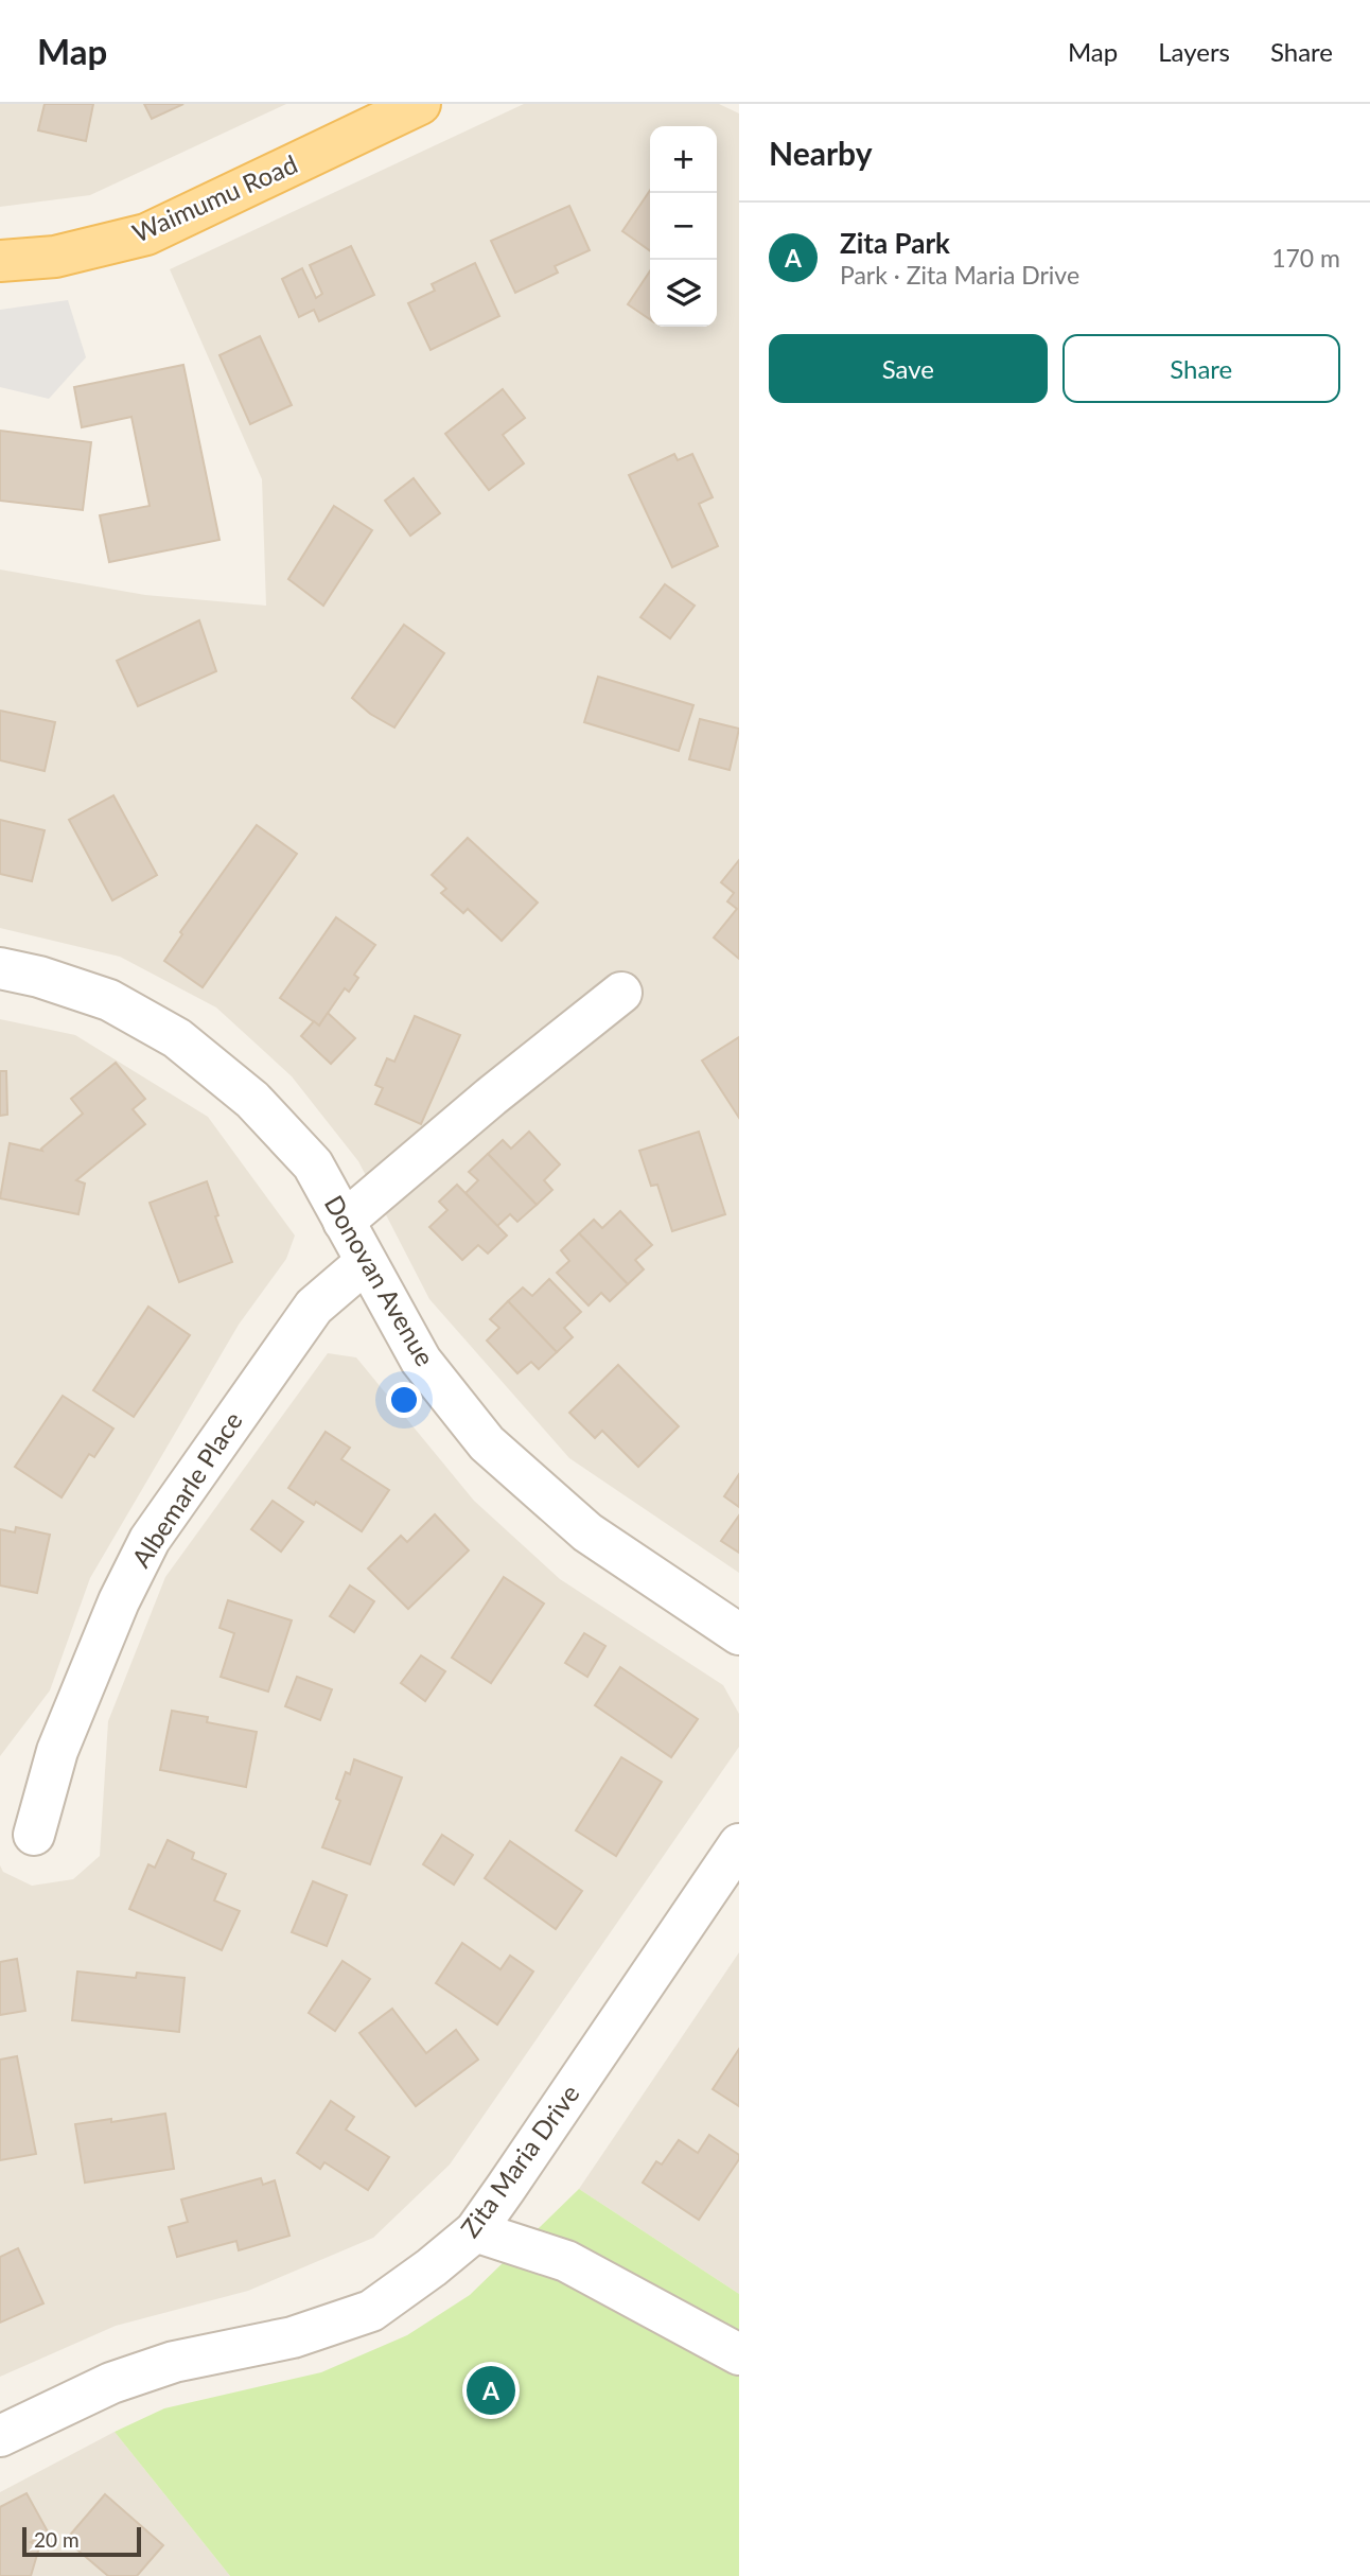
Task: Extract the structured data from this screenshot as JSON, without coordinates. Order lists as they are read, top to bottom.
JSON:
{
  "streets": {
    "main road": ["Waimumu Road"],
    "street": ["Donovan Avenue", "Albemarle Place", "Zita Maria Drive"]
  },
  "crossings": [
    ["Donovan Avenue", "Albemarle Place"]
  ],
  "scale_bar": "20 m",
  "page": {
    "header": "Map",
    "nav": ["Map", "Layers", "Share"],
    "heading": "Nearby",
    "map_buttons": ["+", "−"],
    "list": [
      {
        "mark": "A",
        "name": "Zita Park",
        "note": "Park · Zita Maria Drive",
        "value": "170 m"
      }
    ],
    "buttons": ["Save", "Share"],
    "pins": "A",
    "scale": "20 m"
  }
}
